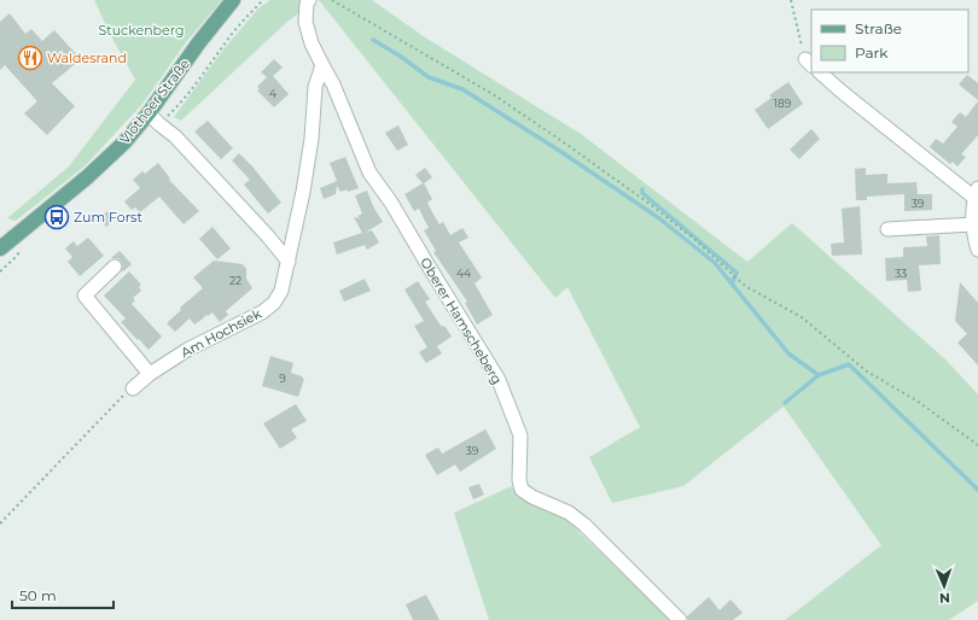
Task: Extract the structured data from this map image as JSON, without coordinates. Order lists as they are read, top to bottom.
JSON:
{
  "streets": {
    "main road": ["Vlothoer Straße"],
    "street": ["Oberer Hamscheberg", "Am Hochsiek"]
  },
  "crossings": [
    ["Oberer Hamscheberg", "Am Hochsiek"]
  ],
  "parks": ["Stuckenberg"],
  "places": {
    "restaurant": ["Waldesrand"],
    "bus stop": ["Zum Forst"]
  },
  "house_numbers": [
    "4",
    "189",
    "39",
    "44",
    "33",
    "22",
    "9",
    "39"
  ],
  "legend": ["Straße", "Park"],
  "scale_bar": "50 m",
  "north": "bottom"
}
